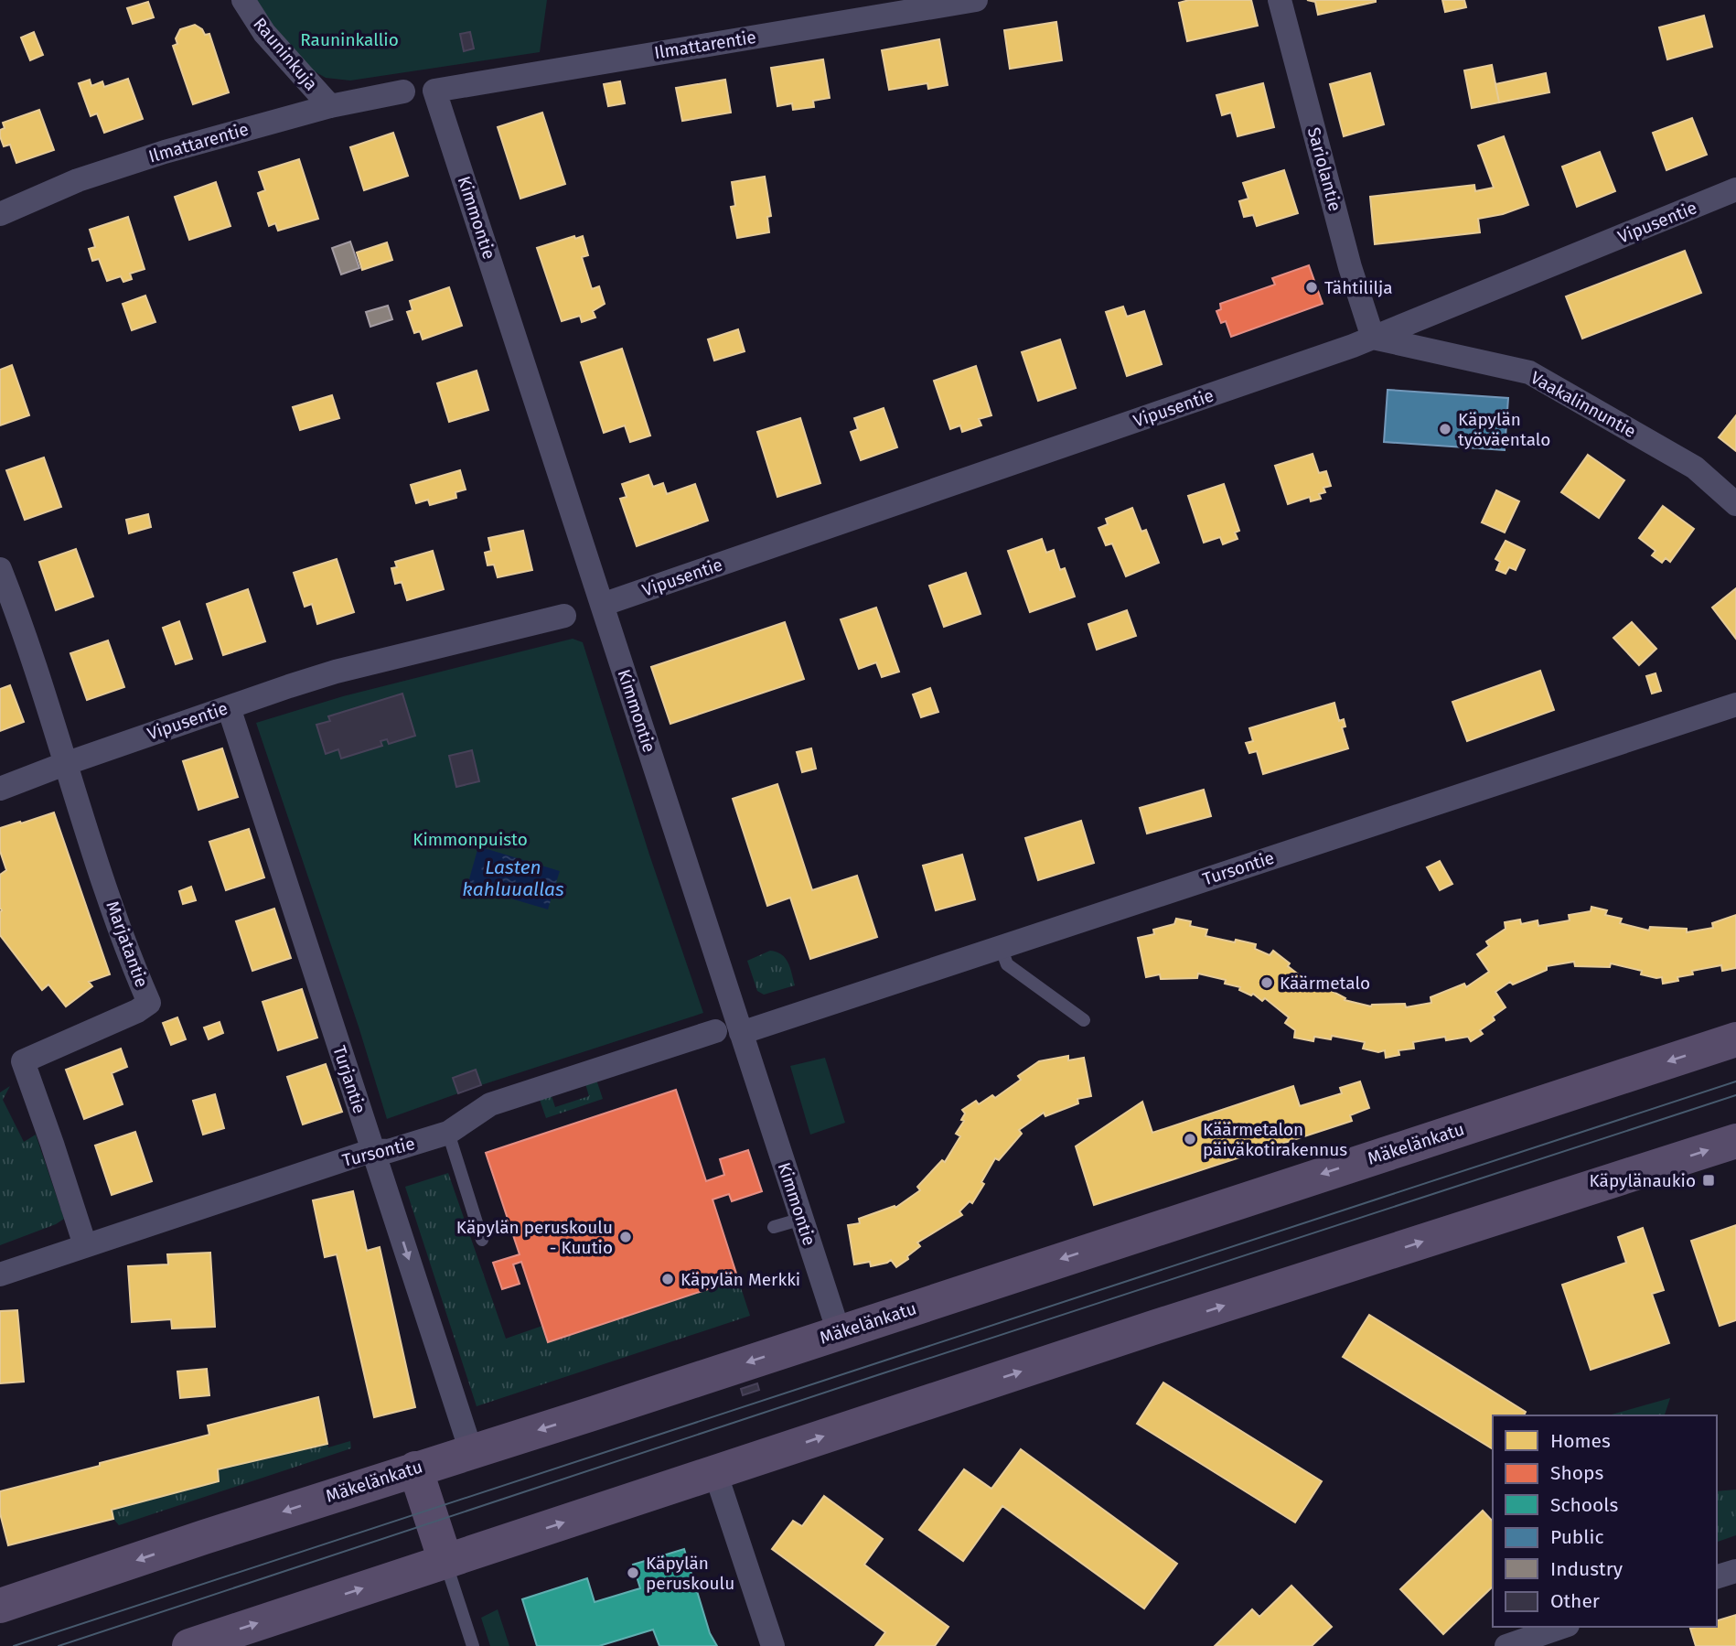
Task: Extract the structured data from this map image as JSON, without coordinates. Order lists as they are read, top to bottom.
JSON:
{
  "streets": {
    "main road": ["Mäkelänkatu"],
    "street": [
      "Ilmattarentie",
      "Rauninkuja",
      "Sariolantie",
      "Kimmontie",
      "Vipusentie",
      "Vaakalinnuntie",
      "Tursontie",
      "Marjatantie",
      "Turjantie"
    ]
  },
  "crossings": [
    ["Ilmattarentie", "Rauninkuja"],
    ["Ilmattarentie", "Kimmontie"],
    ["Sariolantie", "Vipusentie"],
    ["Sariolantie", "Vaakalinnuntie"],
    ["Kimmontie", "Vipusentie"],
    ["Kimmontie", "Tursontie"],
    ["Kimmontie", "Mäkelänkatu"],
    ["Vipusentie", "Vaakalinnuntie"],
    ["Vipusentie", "Marjatantie"],
    ["Vipusentie", "Turjantie"],
    ["Tursontie", "Marjatantie"],
    ["Tursontie", "Turjantie"],
    ["Turjantie", "Mäkelänkatu"]
  ],
  "one_way": ["Turjantie"],
  "water": ["Lasten kahluuallas"],
  "parks": ["Rauninkallio", "Kimmonpuisto"],
  "places": {
    "other": [
      "Tähtililja",
      "Käpylän työväentalo",
      "Käärmetalo",
      "Käärmetalon päiväkotirakennus",
      "Käpylän peruskoulu - Kuutio",
      "Käpylän Merkki",
      "Käpylän peruskoulu"
    ],
    "transit": ["Käpylänaukio"]
  },
  "legend": [
    "Homes",
    "Shops",
    "Schools",
    "Public",
    "Industry",
    "Other"
  ]
}
